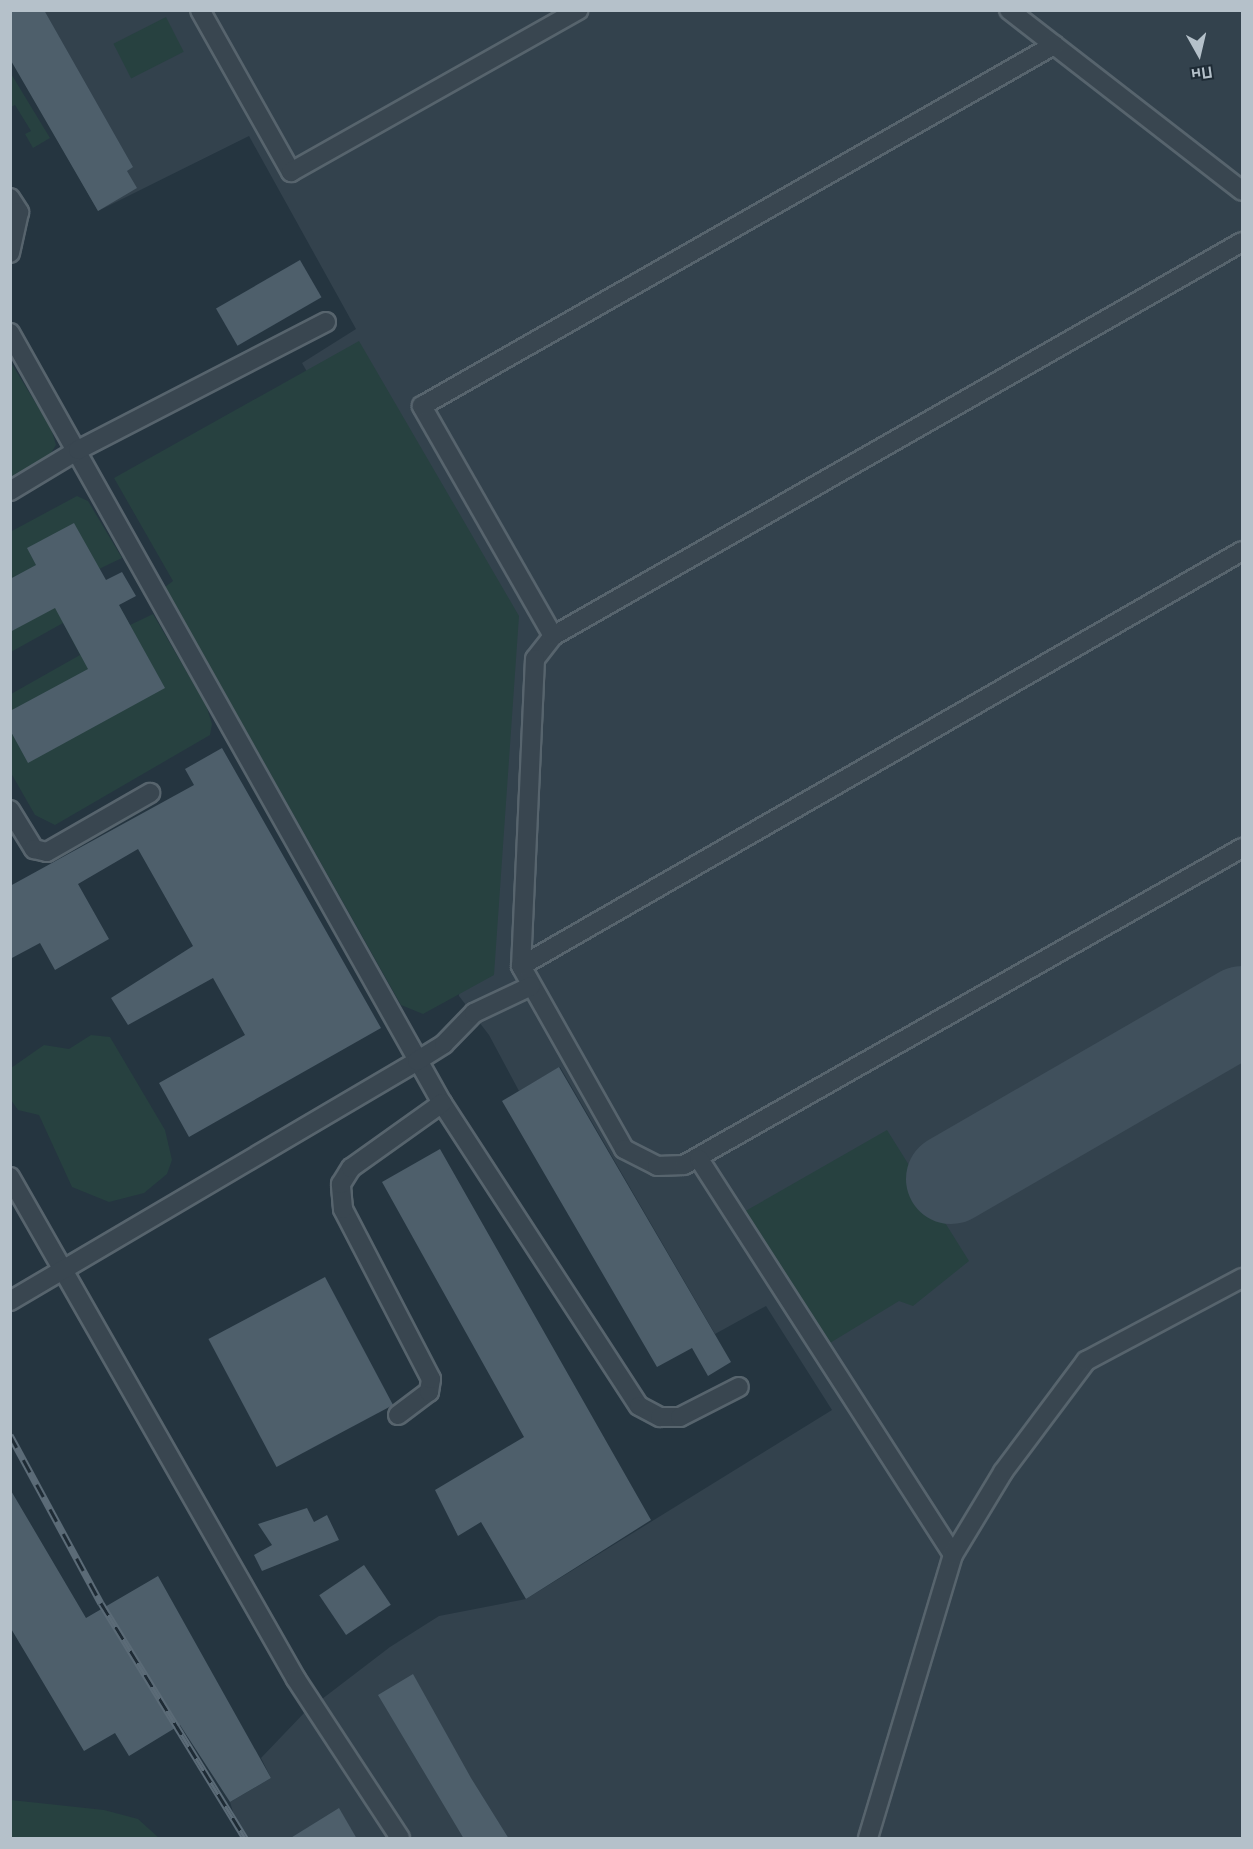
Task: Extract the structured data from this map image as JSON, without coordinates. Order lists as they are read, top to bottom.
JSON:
{
  "north": "bottom"
}
